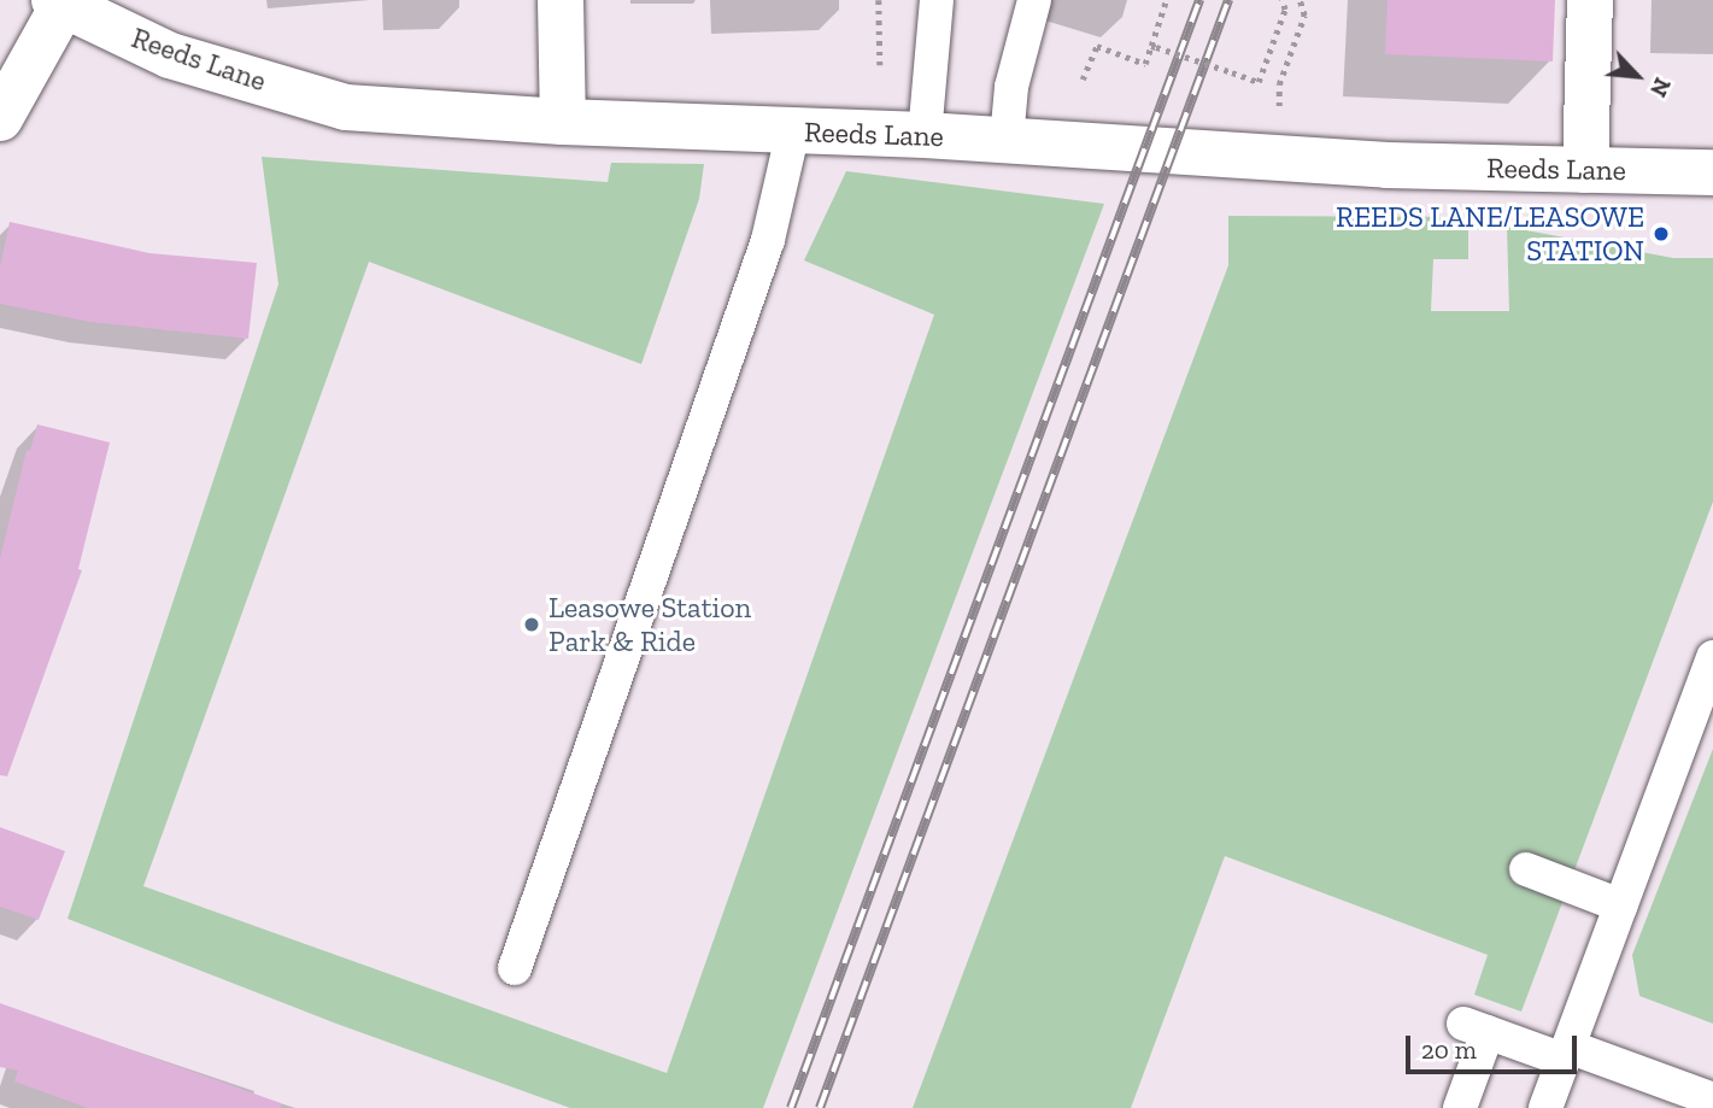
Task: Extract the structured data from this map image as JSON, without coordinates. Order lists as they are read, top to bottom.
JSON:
{
  "streets": {
    "street": ["Reeds Lane"]
  },
  "places": ["REEDS LANE/LEASOWE STATION", "Leasowe Station Park & Ride"],
  "scale_bar": "20 m",
  "north": "bottom right"
}
